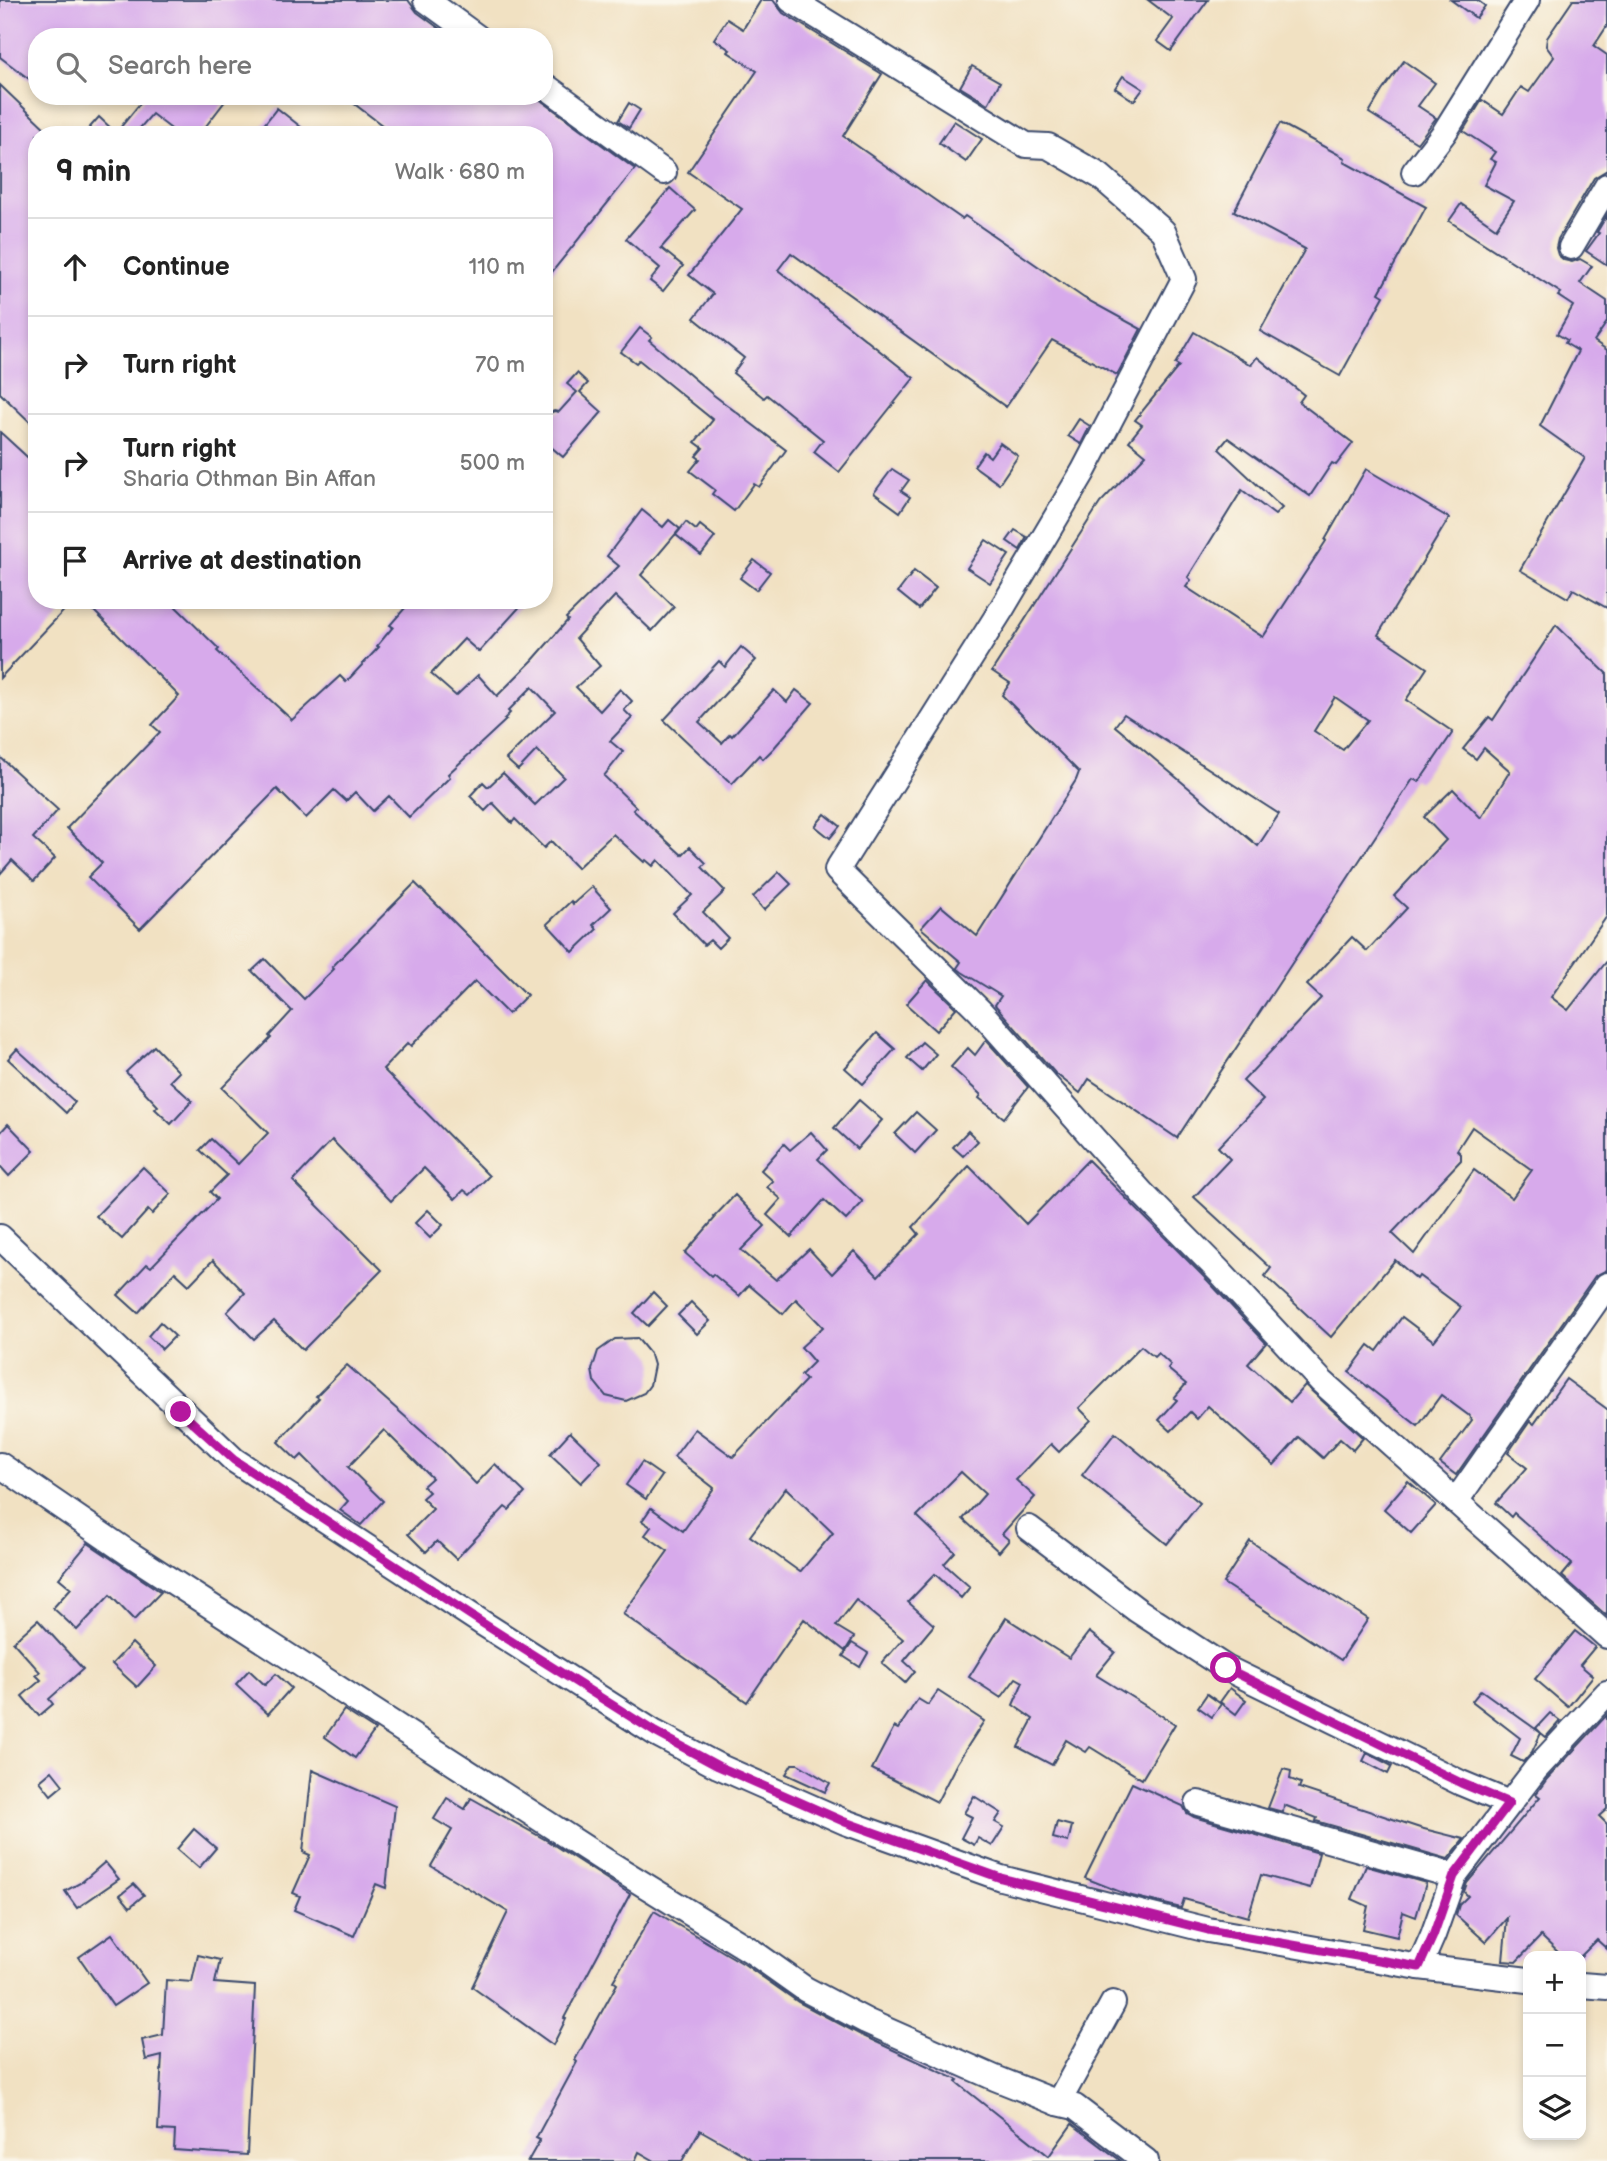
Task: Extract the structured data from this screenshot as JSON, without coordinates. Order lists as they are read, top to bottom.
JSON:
{
  "page": {
    "search": "Search here",
    "heading": ["9 min", "Walk · 680 m"],
    "list": [
      ["Continue", "110 m"],
      ["Turn right", "70 m"],
      ["Turn right", "Sharia Othman Bin Affan", "500 m"],
      "Arrive at destination"
    ],
    "map_buttons": ["+", "−"]
  }
}
